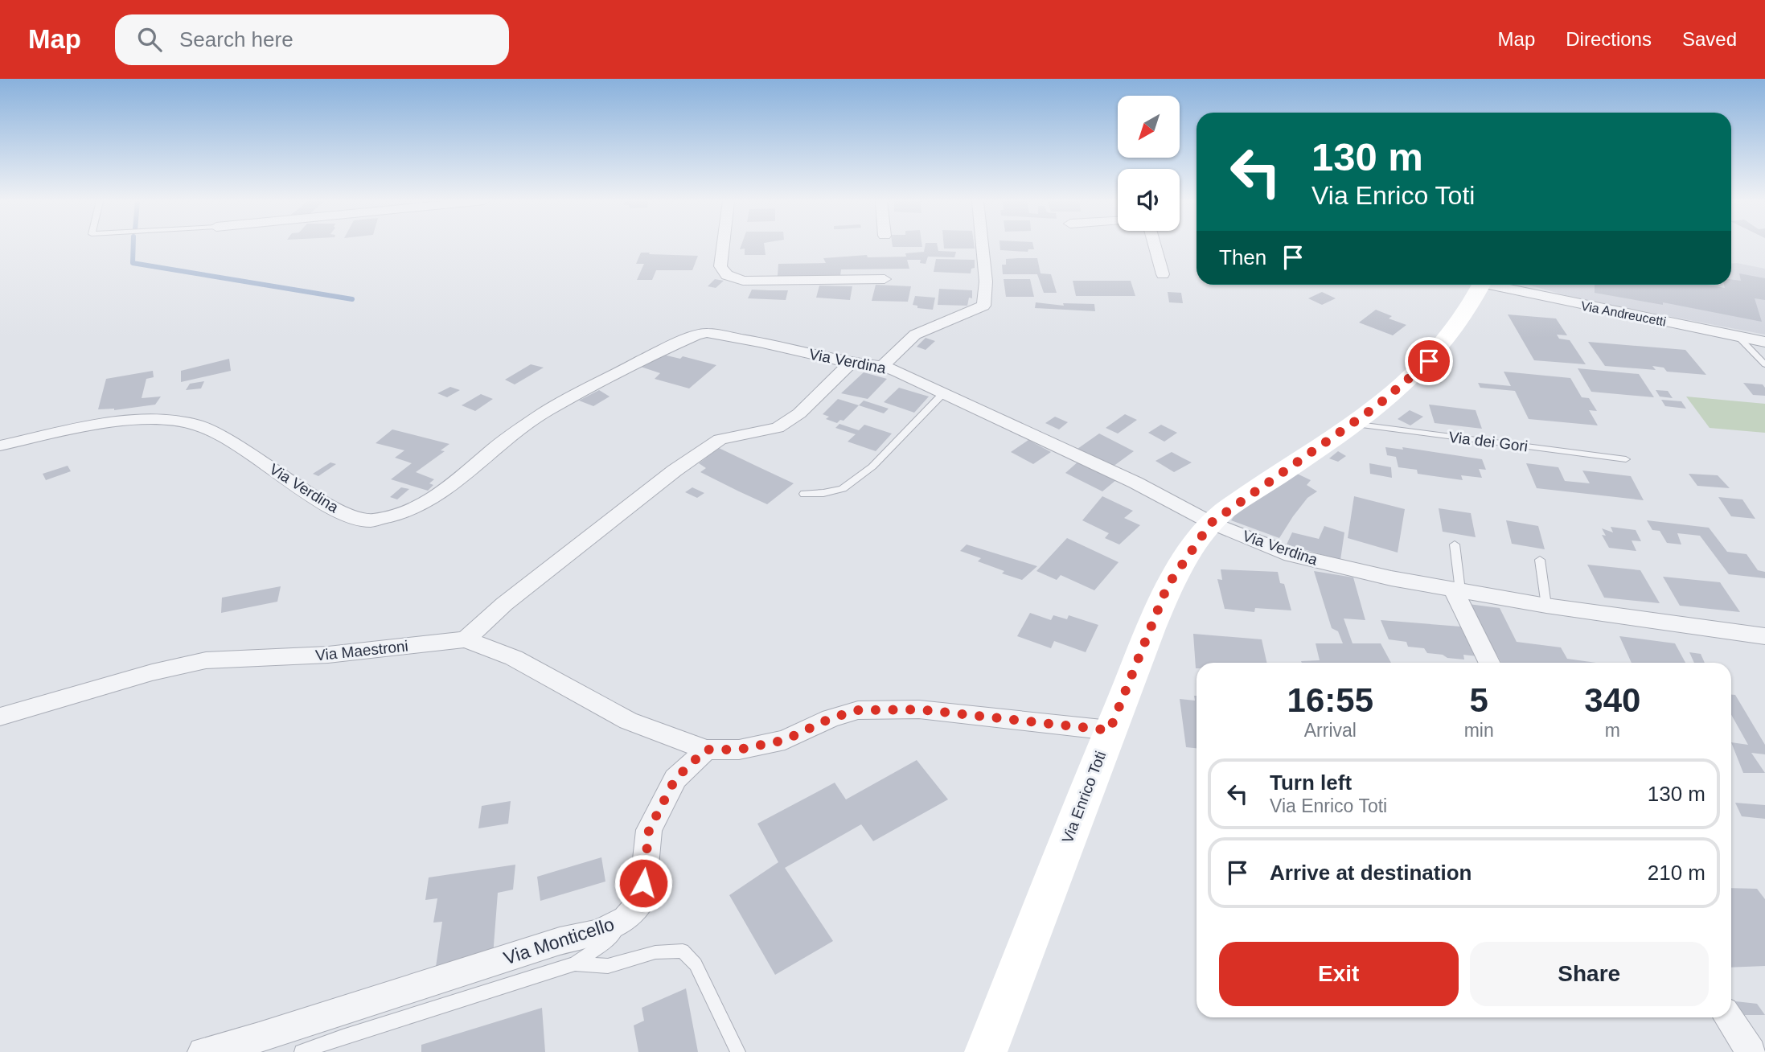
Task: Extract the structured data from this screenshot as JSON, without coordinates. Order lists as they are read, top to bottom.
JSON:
{
  "streets": {
    "street": [
      "Via Andreucetti",
      "Via Verdina",
      "Via Maestroni",
      "Via Enrico Toti",
      "Via Monticello"
    ],
    "lane": ["Via dei Gori"]
  },
  "crossings": [
    ["Via Verdina", "Via Enrico Toti"],
    ["Via dei Gori", "Via Enrico Toti"],
    ["Via Maestroni", "Via Monticello"]
  ],
  "north": "bottom left",
  "page": {
    "header": "Map",
    "search": "Search here",
    "nav": ["Map", "Directions", "Saved"],
    "turn": ["130 m", "Via Enrico Toti"],
    "then": "Then",
    "eta": [
      "16:55",
      "Arrival",
      "5",
      "min",
      "340",
      "m"
    ],
    "list": [
      {
        "name": "Turn left",
        "note": "Via Enrico Toti",
        "value": "130 m"
      },
      {
        "name": "Arrive at destination",
        "value": "210 m"
      }
    ],
    "buttons": ["Exit", "Share"]
  }
}
